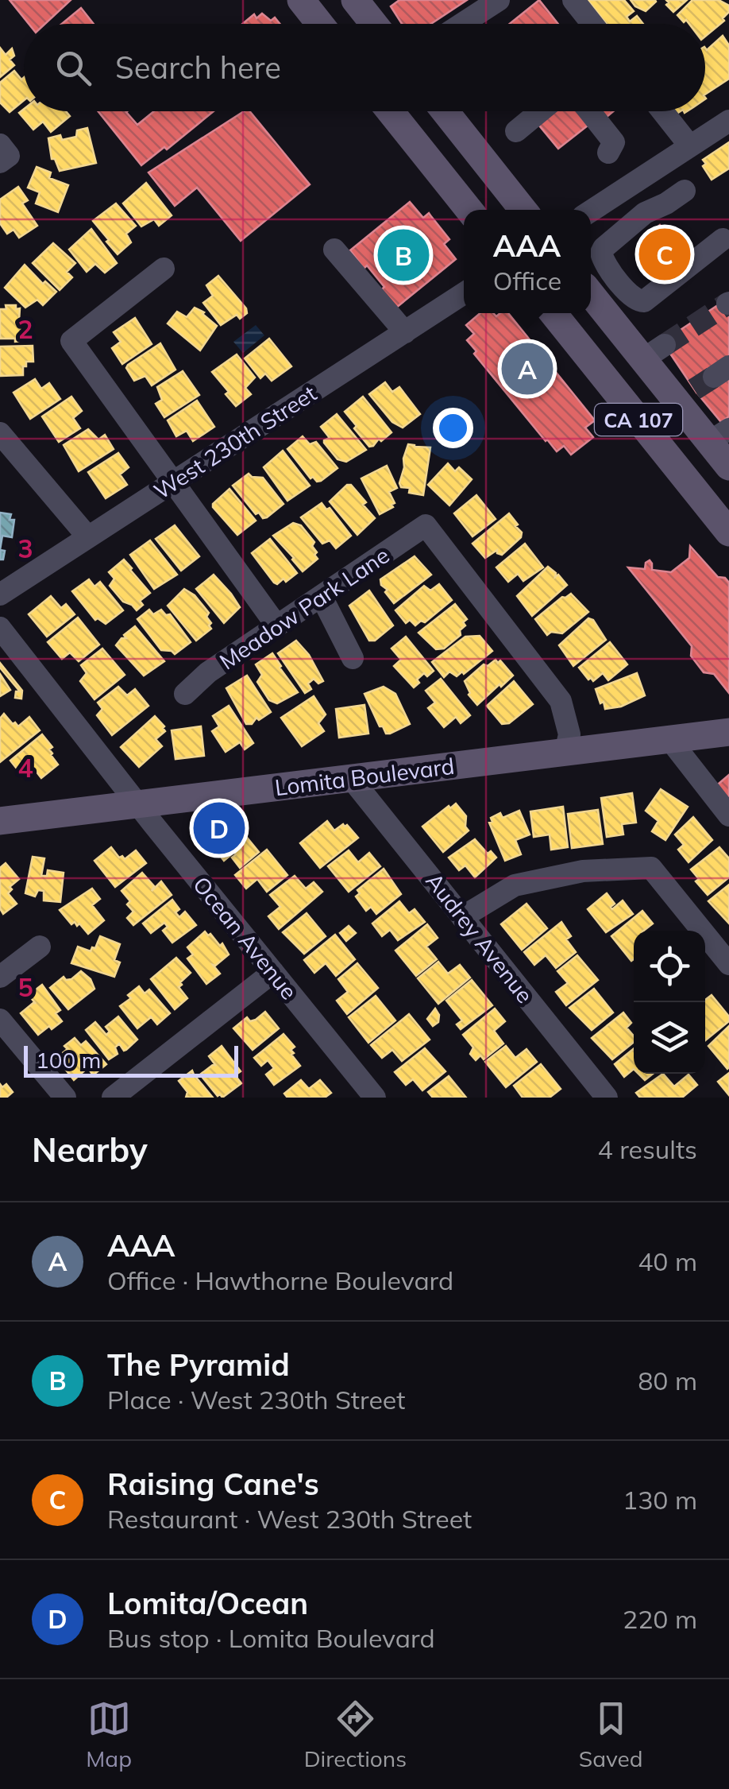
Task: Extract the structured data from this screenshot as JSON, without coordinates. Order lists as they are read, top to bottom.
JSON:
{
  "streets": {
    "main road": ["CA 107", "Lomita Boulevard"],
    "street": [
      "West 230th Street",
      "Meadow Park Lane",
      "Ocean Avenue",
      "Audrey Avenue"
    ]
  },
  "crossings": [
    ["Meadow Park Lane", "Lomita Boulevard"],
    ["Lomita Boulevard", "Ocean Avenue"],
    ["Lomita Boulevard", "Audrey Avenue"]
  ],
  "scale_bar": "100 m",
  "page": {
    "search": "Search here",
    "popup": ["AAA", "Office"],
    "pins": [
      "C",
      "B",
      "A",
      "D"
    ],
    "scale": "100 m",
    "heading": ["Nearby", "4 results"],
    "list": [
      {
        "mark": "A",
        "name": "AAA",
        "note": "Office · Hawthorne Boulevard",
        "value": "40 m"
      },
      {
        "mark": "B",
        "name": "The Pyramid",
        "note": "Place · West 230th Street",
        "value": "80 m"
      },
      {
        "mark": "C",
        "name": "Raising Cane's",
        "note": "Restaurant · West 230th Street",
        "value": "130 m"
      },
      {
        "mark": "D",
        "name": "Lomita/Ocean",
        "note": "Bus stop · Lomita Boulevard",
        "value": "220 m"
      }
    ],
    "nav": ["Map", "Directions", "Saved"]
  },
  "grid": {
    "rows": [
      "2",
      "3",
      "4",
      "5"
    ]
  }
}
